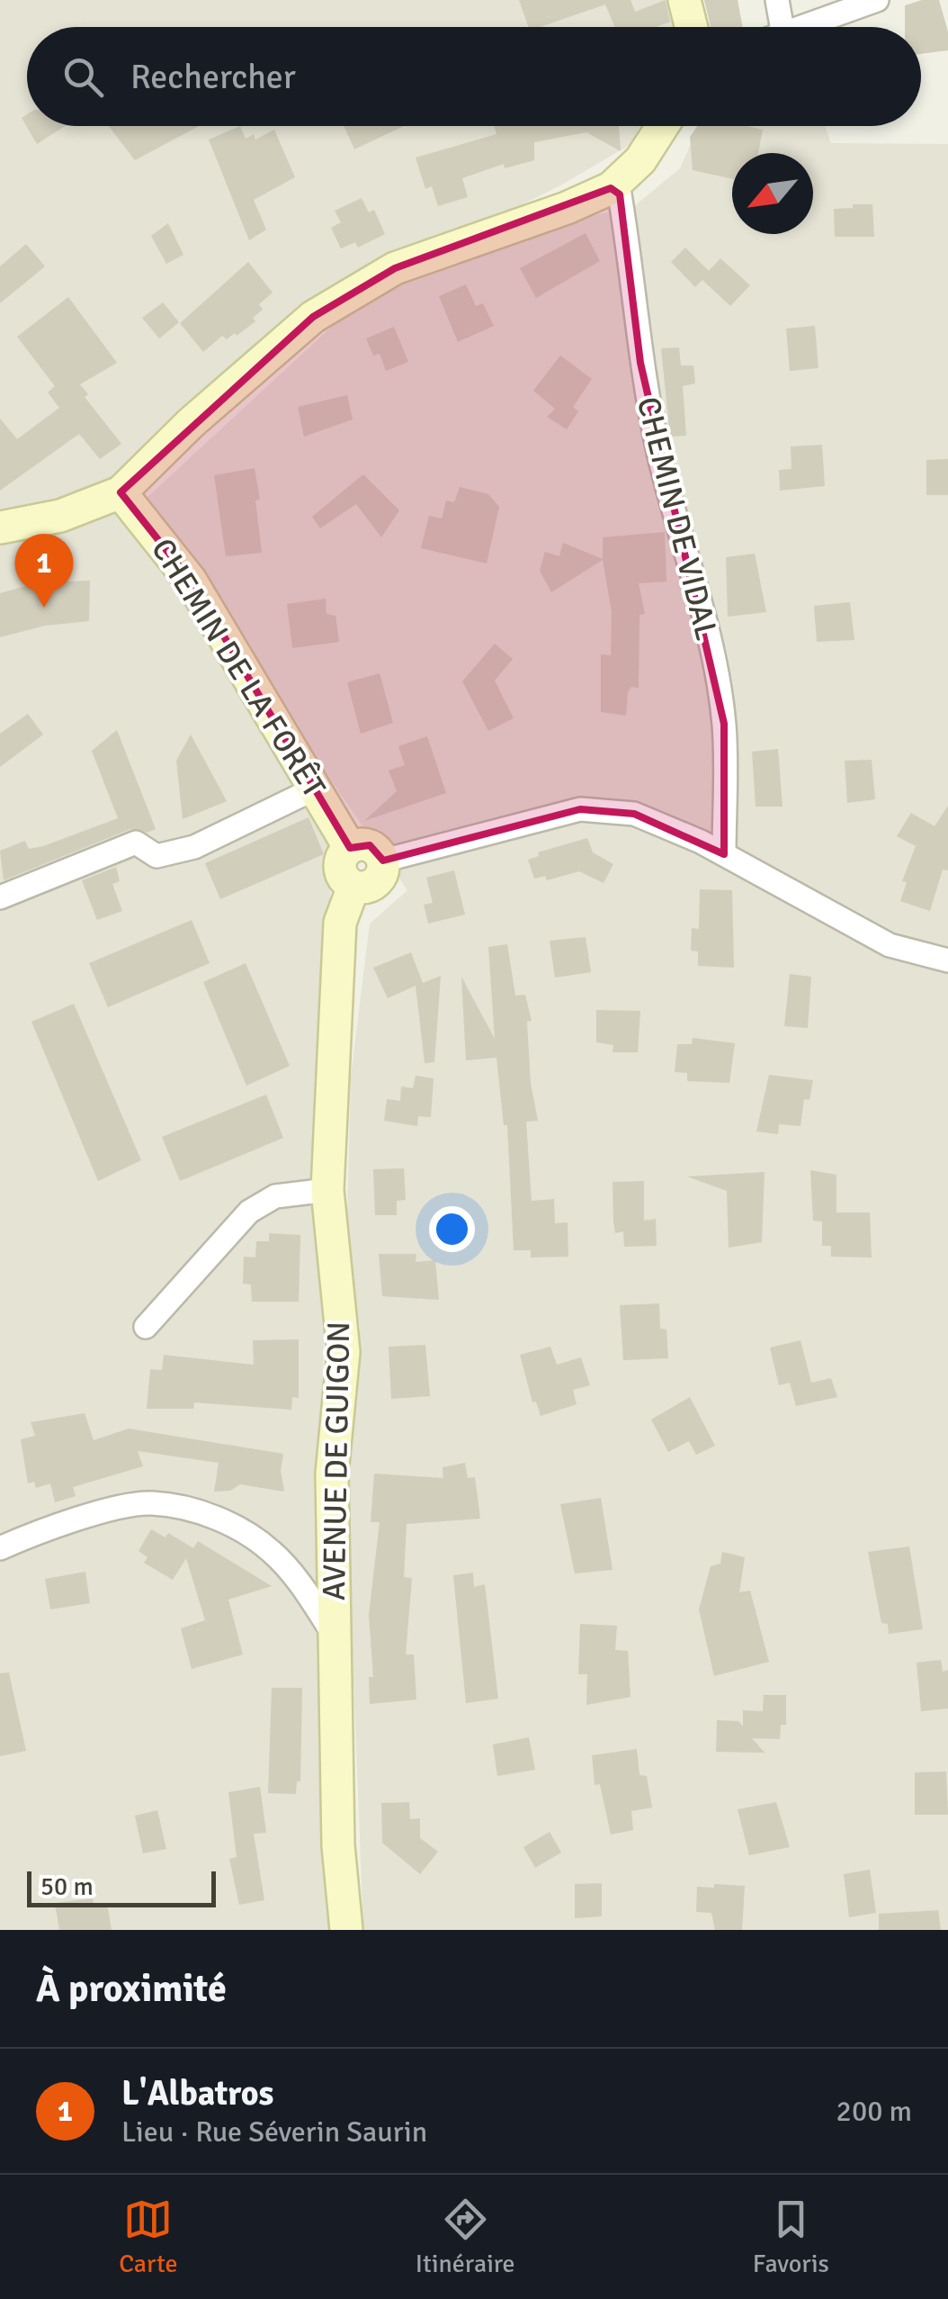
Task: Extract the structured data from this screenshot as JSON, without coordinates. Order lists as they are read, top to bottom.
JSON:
{
  "streets": {
    "street": ["CHEMIN DE VIDAL", "CHEMIN DE LA FORÊT", "AVENUE DE GUIGON"]
  },
  "crossings": [
    ["CHEMIN DE LA FORÊT", "AVENUE DE GUIGON"]
  ],
  "scale_bar": "50 m",
  "north": "bottom left",
  "page": {
    "search": "Rechercher",
    "pins": "1",
    "scale": "50 m",
    "heading": "À proximité",
    "list": [
      {
        "mark": "1",
        "name": "L'Albatros",
        "note": "Lieu · Rue Séverin Saurin",
        "value": "200 m"
      }
    ],
    "nav": ["Carte", "Itinéraire", "Favoris"]
  }
}
